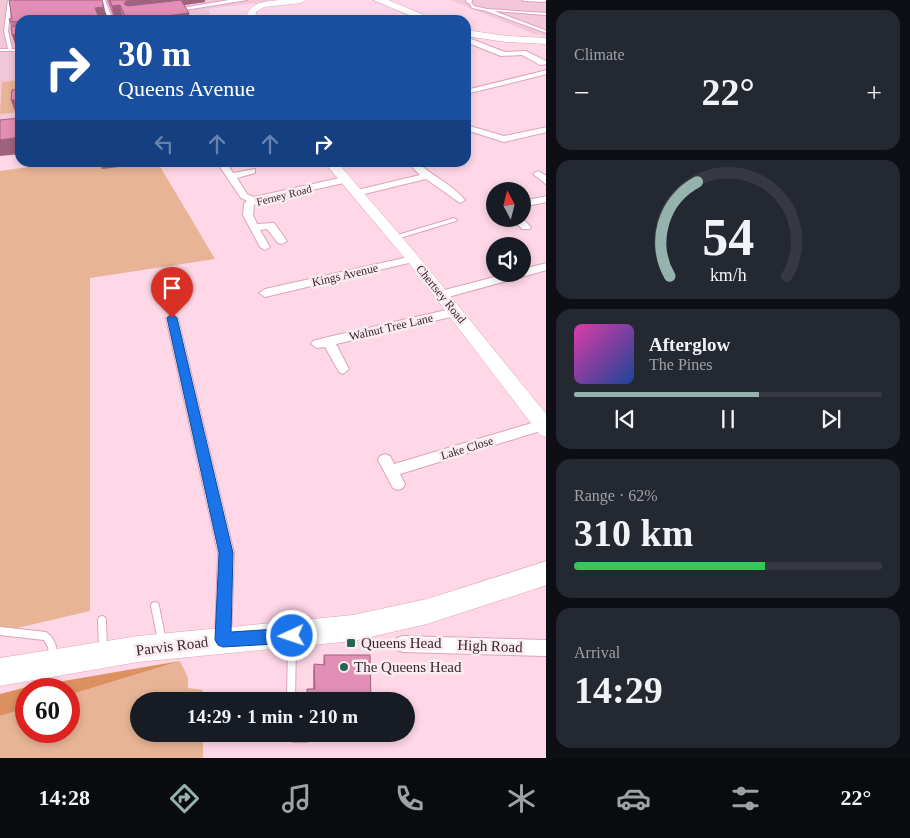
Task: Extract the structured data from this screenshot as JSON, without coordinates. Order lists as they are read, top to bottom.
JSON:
{
  "streets": {
    "main road": ["Parvis Road"],
    "street": [
      "Ferney Road",
      "Kings Avenue",
      "Chertsey Road",
      "Walnut Tree Lane",
      "Lake Close",
      "High Road"
    ]
  },
  "crossings": [
    ["Ferney Road", "Chertsey Road"],
    ["Kings Avenue", "Chertsey Road"],
    ["Chertsey Road", "Walnut Tree Lane"],
    ["Chertsey Road", "Lake Close"]
  ],
  "places": {
    "transit": ["Queens Head"],
    "other": ["The Queens Head"]
  },
  "north": "top",
  "page": {
    "tile": [
      "Climate",
      ["Range · 62%", "310 km"],
      ["Arrival", "14:29"]
    ],
    "turn": ["30 m", "Queens Avenue"],
    "heat": ["−", "22°", "+"],
    "song": ["Afterglow", "The Pines"],
    "limit": "60",
    "trip": "14:29 · 1 min · 210 m",
    "tabs": ["14:28", "22°"],
    "gauge": ["54", "km/h"]
  }
}
